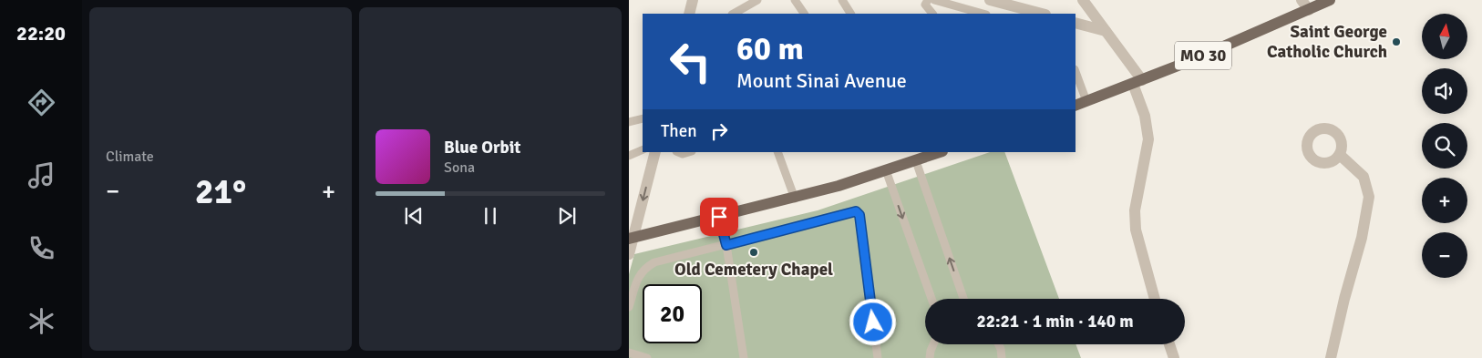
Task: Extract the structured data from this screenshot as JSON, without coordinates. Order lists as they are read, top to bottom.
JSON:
{
  "streets": {
    "main road": ["MO 30"]
  },
  "places": ["Saint George Catholic Church", "Old Cemetery Chapel"],
  "north": "top",
  "page": {
    "tabs": "22:20",
    "tile": "Climate",
    "map_buttons": ["+", "−"],
    "turn": ["60 m", "Mount Sinai Avenue"],
    "then": "Then",
    "song": ["Blue Orbit", "Sona"],
    "heat": ["−", "21°", "+"],
    "limit": "20",
    "trip": "22:21 · 1 min · 140 m"
  }
}
